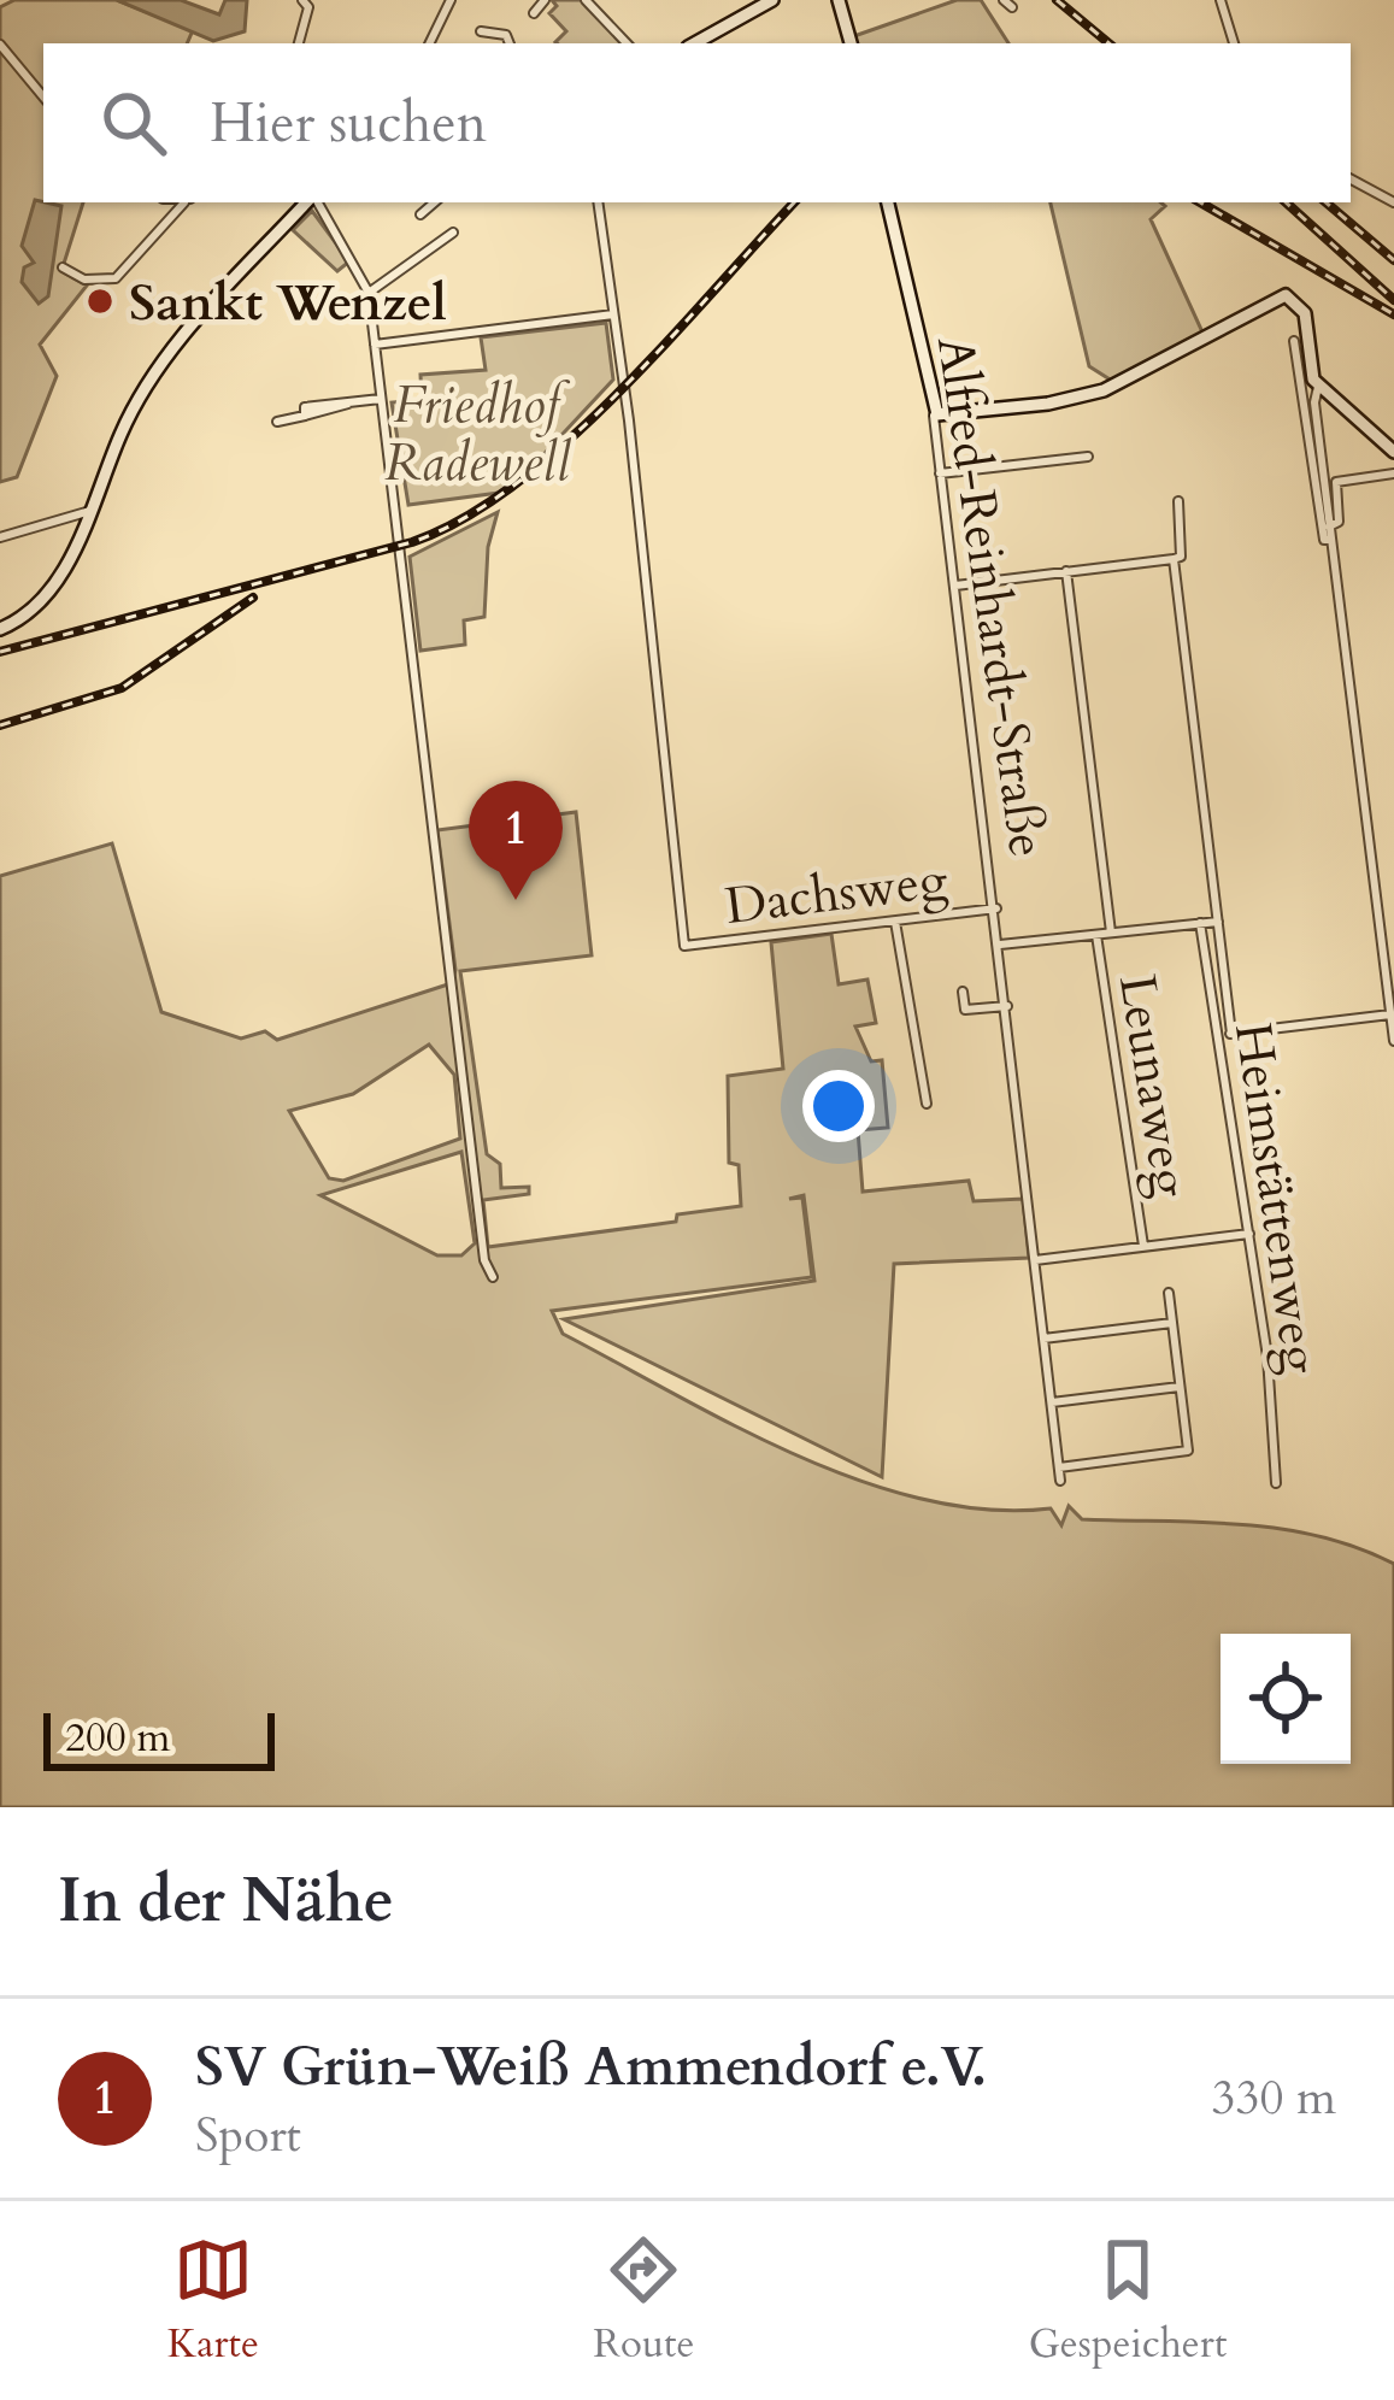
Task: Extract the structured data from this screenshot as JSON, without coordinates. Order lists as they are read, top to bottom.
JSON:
{
  "streets": {
    "street": [
      "Alfred-Reinhardt-Straße",
      "Dachsweg",
      "Leunaweg",
      "Heimstättenweg"
    ]
  },
  "crossings": [
    ["Alfred-Reinhardt-Straße", "Dachsweg"]
  ],
  "parks": ["Friedhof Radewell"],
  "places": ["Sankt Wenzel"],
  "scale_bar": "200 m",
  "page": {
    "search": "Hier suchen",
    "pins": "1",
    "scale": "200 m",
    "heading": "In der Nähe",
    "list": [
      {
        "mark": "1",
        "name": "SV Grün-Weiß Ammendorf e.V.",
        "note": "Sport",
        "value": "330 m"
      }
    ],
    "nav": ["Karte", "Route", "Gespeichert"]
  }
}
